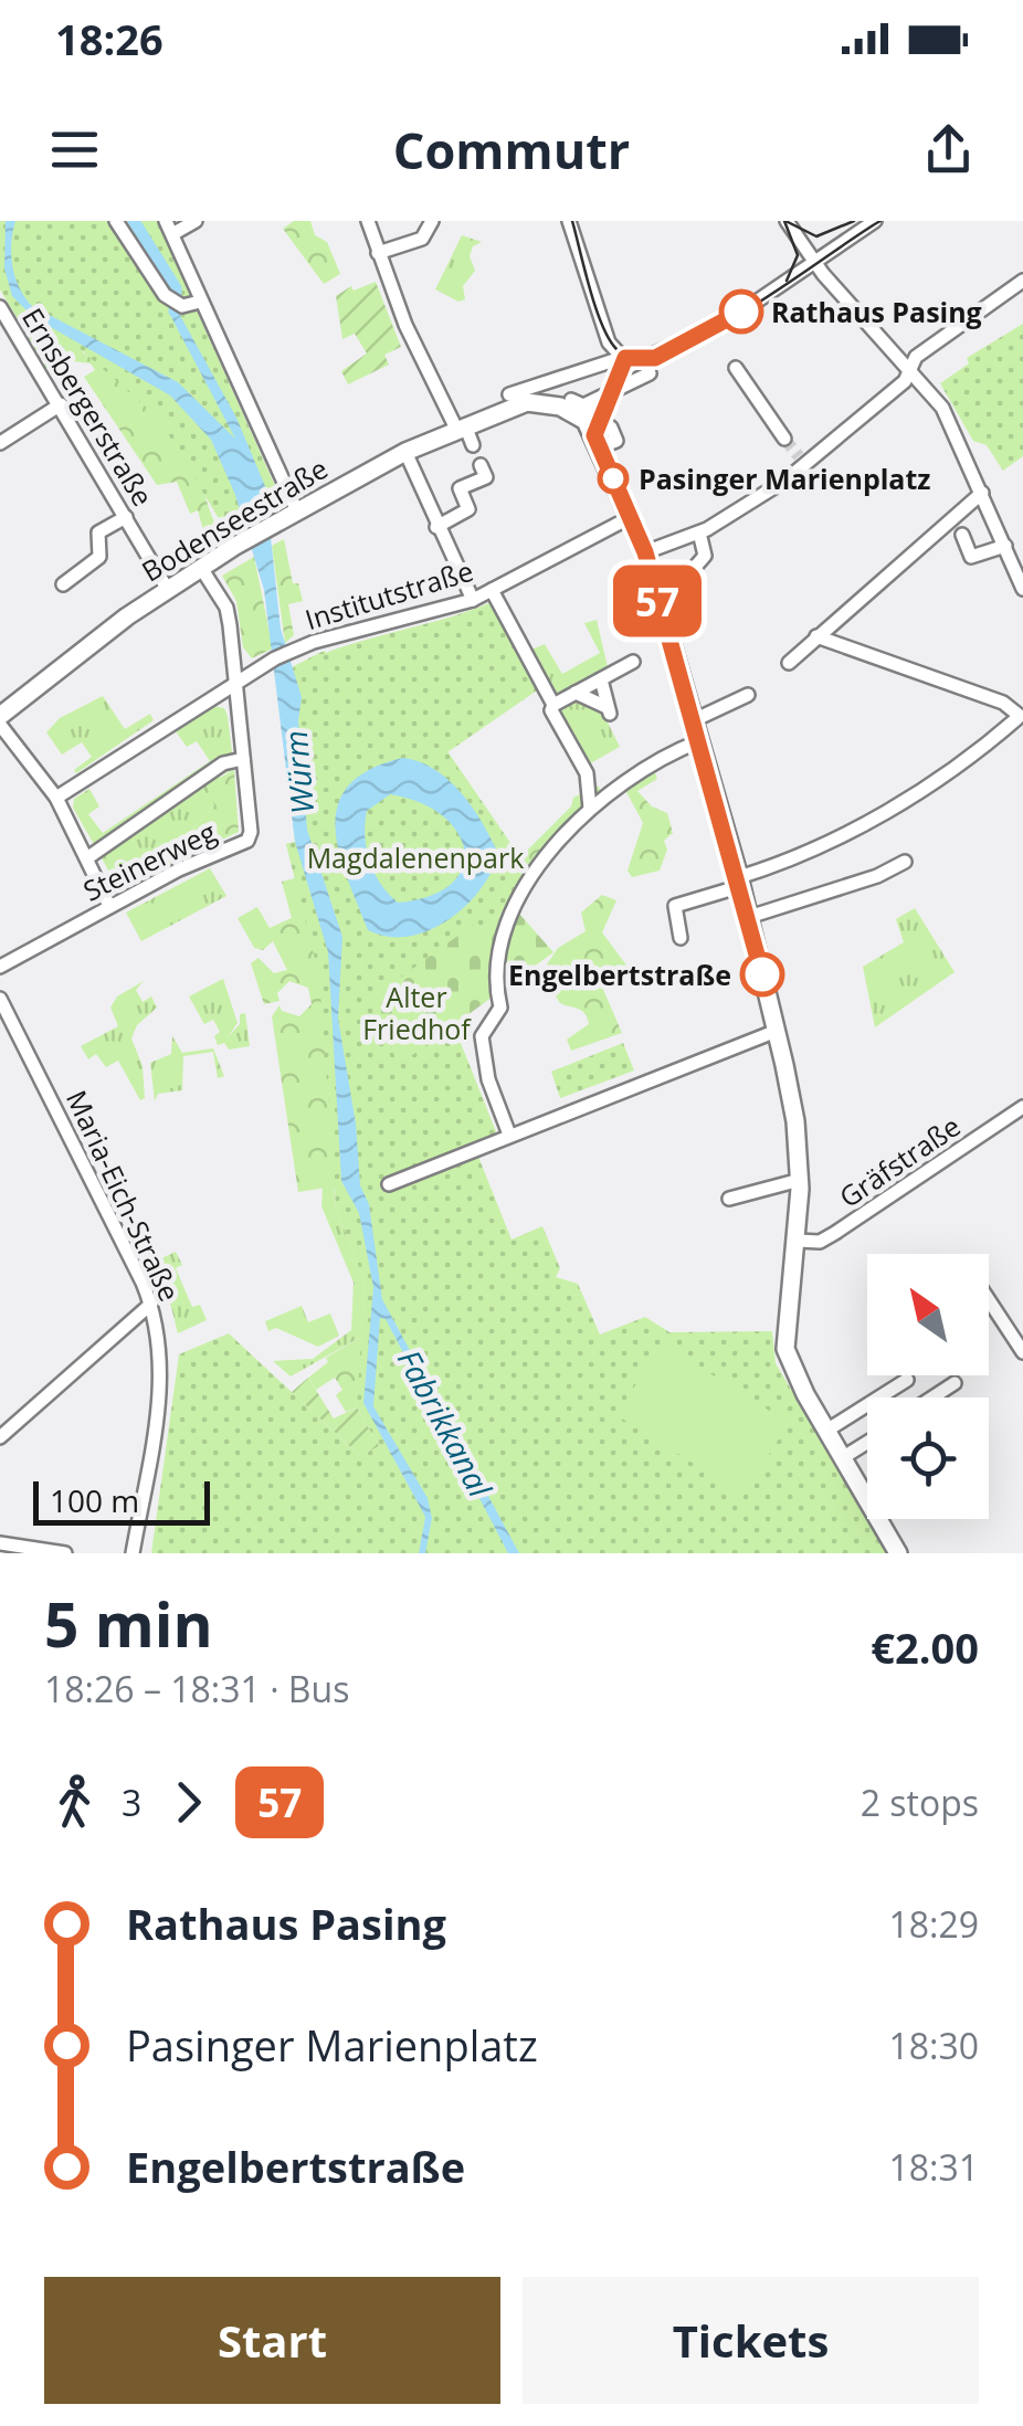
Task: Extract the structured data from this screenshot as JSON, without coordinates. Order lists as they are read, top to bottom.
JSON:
{
  "streets": {
    "main road": ["Bodenseestraße"],
    "street": [
      "Ernsbergerstraße",
      "Institutstraße",
      "Steinerweg",
      "Gräfstraße",
      "Maria-Eich-Straße"
    ]
  },
  "crossings": [
    ["Ernsbergerstraße", "Bodenseestraße"],
    ["Bodenseestraße", "Steinerweg"],
    ["Institutstraße", "Steinerweg"]
  ],
  "water": ["Würm", "Fabrikkanal"],
  "parks": ["Magdalenenpark", "Alter Friedhof"],
  "places": ["Rathaus Pasing", "Pasinger Marienplatz", "Engelbertstraße"],
  "lines": ["bus line 57"],
  "scale_bar": "100 m",
  "north": "top left",
  "page": {
    "status": "18:26",
    "header": "Commutr",
    "on_map": "57",
    "scale": "100 m",
    "heading": ["5 min", "18:26 – 18:31 · Bus", "€2.00"],
    "legs": ["3", "57", "2 stops"],
    "list": [
      {
        "name": "Rathaus Pasing",
        "value": "18:29"
      },
      {
        "name": "Pasinger Marienplatz",
        "value": "18:30"
      },
      {
        "name": "Engelbertstraße",
        "value": "18:31"
      }
    ],
    "buttons": ["Start", "Tickets"]
  }
}
